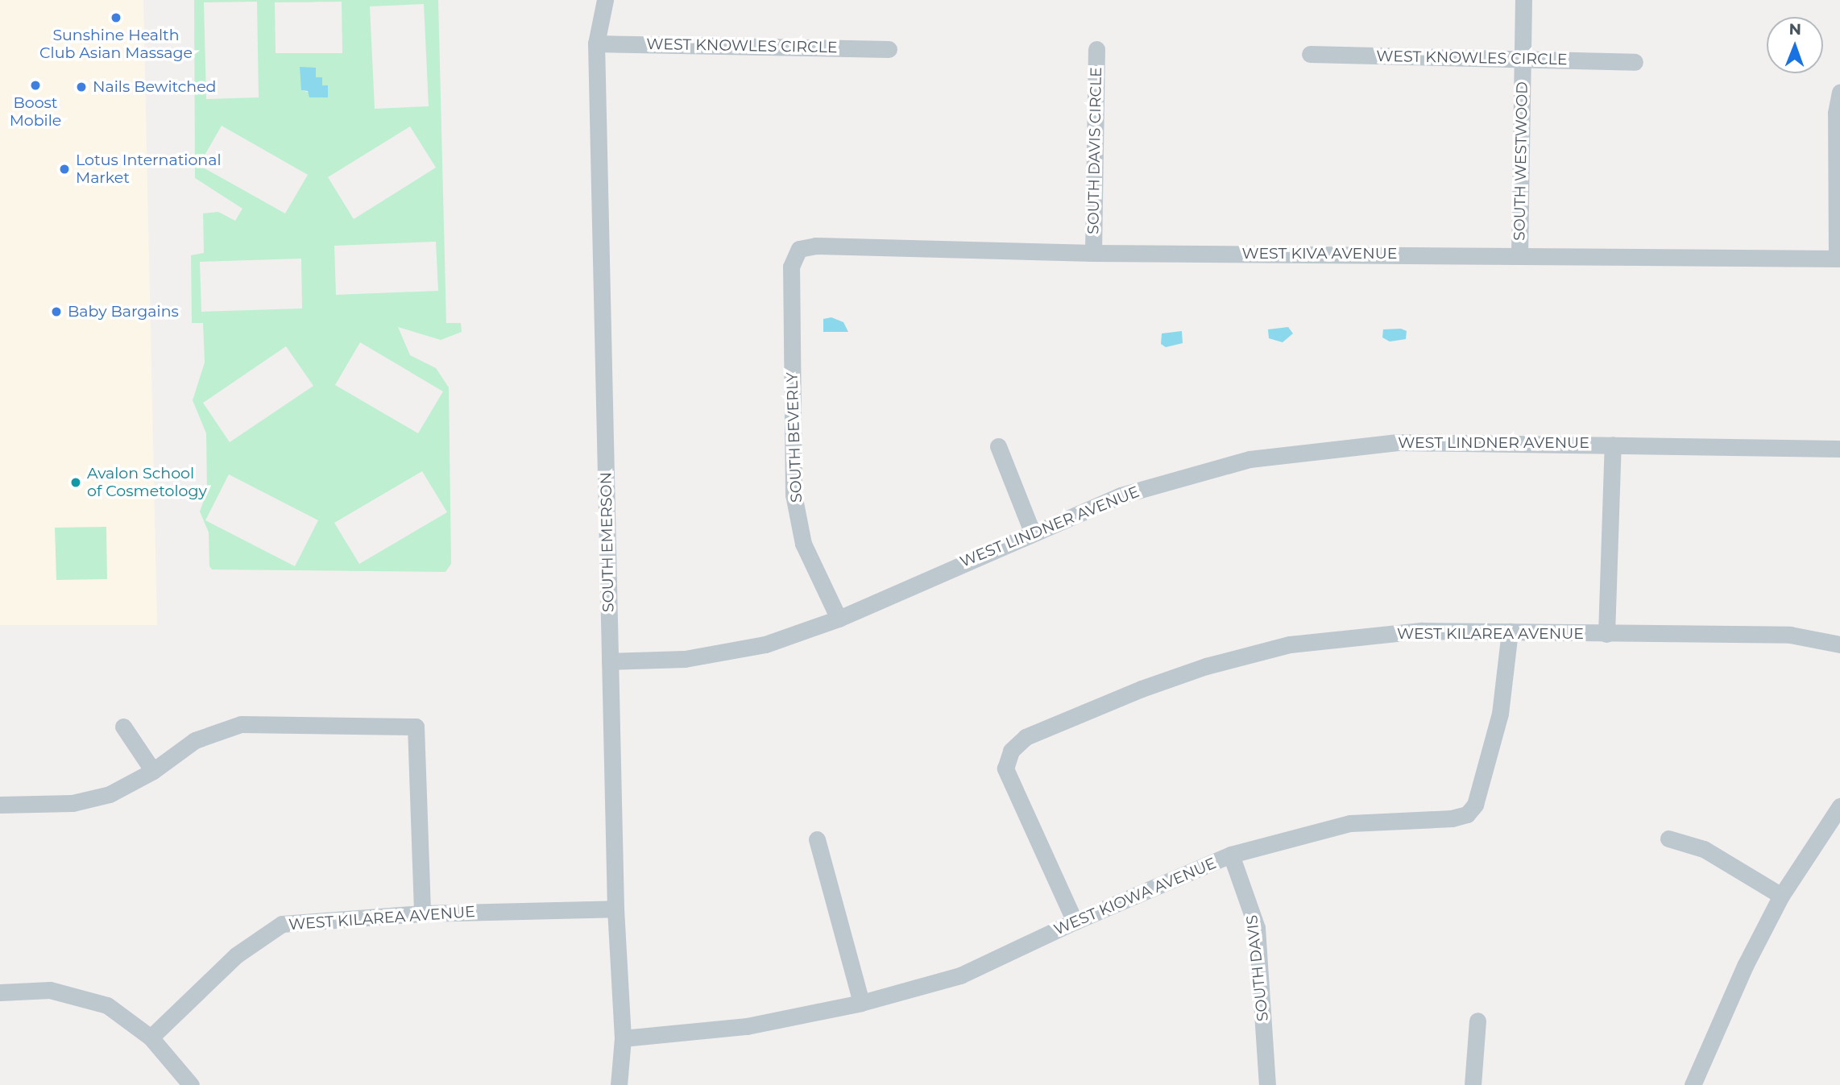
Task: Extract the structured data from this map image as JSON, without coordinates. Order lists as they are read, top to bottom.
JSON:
{
  "streets": {
    "street": [
      "WEST KNOWLES CIRCLE",
      "SOUTH DAVIS CIRCLE",
      "SOUTH WESTWOOD",
      "WEST KIVA AVENUE",
      "SOUTH BEVERLY",
      "WEST LINDNER AVENUE",
      "SOUTH EMERSON",
      "WEST KILAREA AVENUE",
      "WEST KIOWA AVENUE",
      "SOUTH DAVIS"
    ]
  },
  "crossings": [
    ["WEST KNOWLES CIRCLE", "SOUTH WESTWOOD"],
    ["WEST KNOWLES CIRCLE", "SOUTH EMERSON"],
    ["SOUTH DAVIS CIRCLE", "WEST KIVA AVENUE"],
    ["SOUTH WESTWOOD", "WEST KIVA AVENUE"],
    ["WEST KIVA AVENUE", "SOUTH BEVERLY"],
    ["SOUTH BEVERLY", "WEST LINDNER AVENUE"],
    ["WEST LINDNER AVENUE", "SOUTH EMERSON"],
    ["SOUTH EMERSON", "WEST KILAREA AVENUE"],
    ["SOUTH EMERSON", "WEST KIOWA AVENUE"],
    ["WEST KILAREA AVENUE", "WEST KIOWA AVENUE"],
    ["WEST KIOWA AVENUE", "SOUTH DAVIS"]
  ],
  "places": [
    "Sunshine Health Club Asian Massage",
    "Boost Mobile",
    "Nails Bewitched",
    "Lotus International Market",
    "Baby Bargains",
    "Avalon School of Cosmetology"
  ],
  "north": "top"
}
